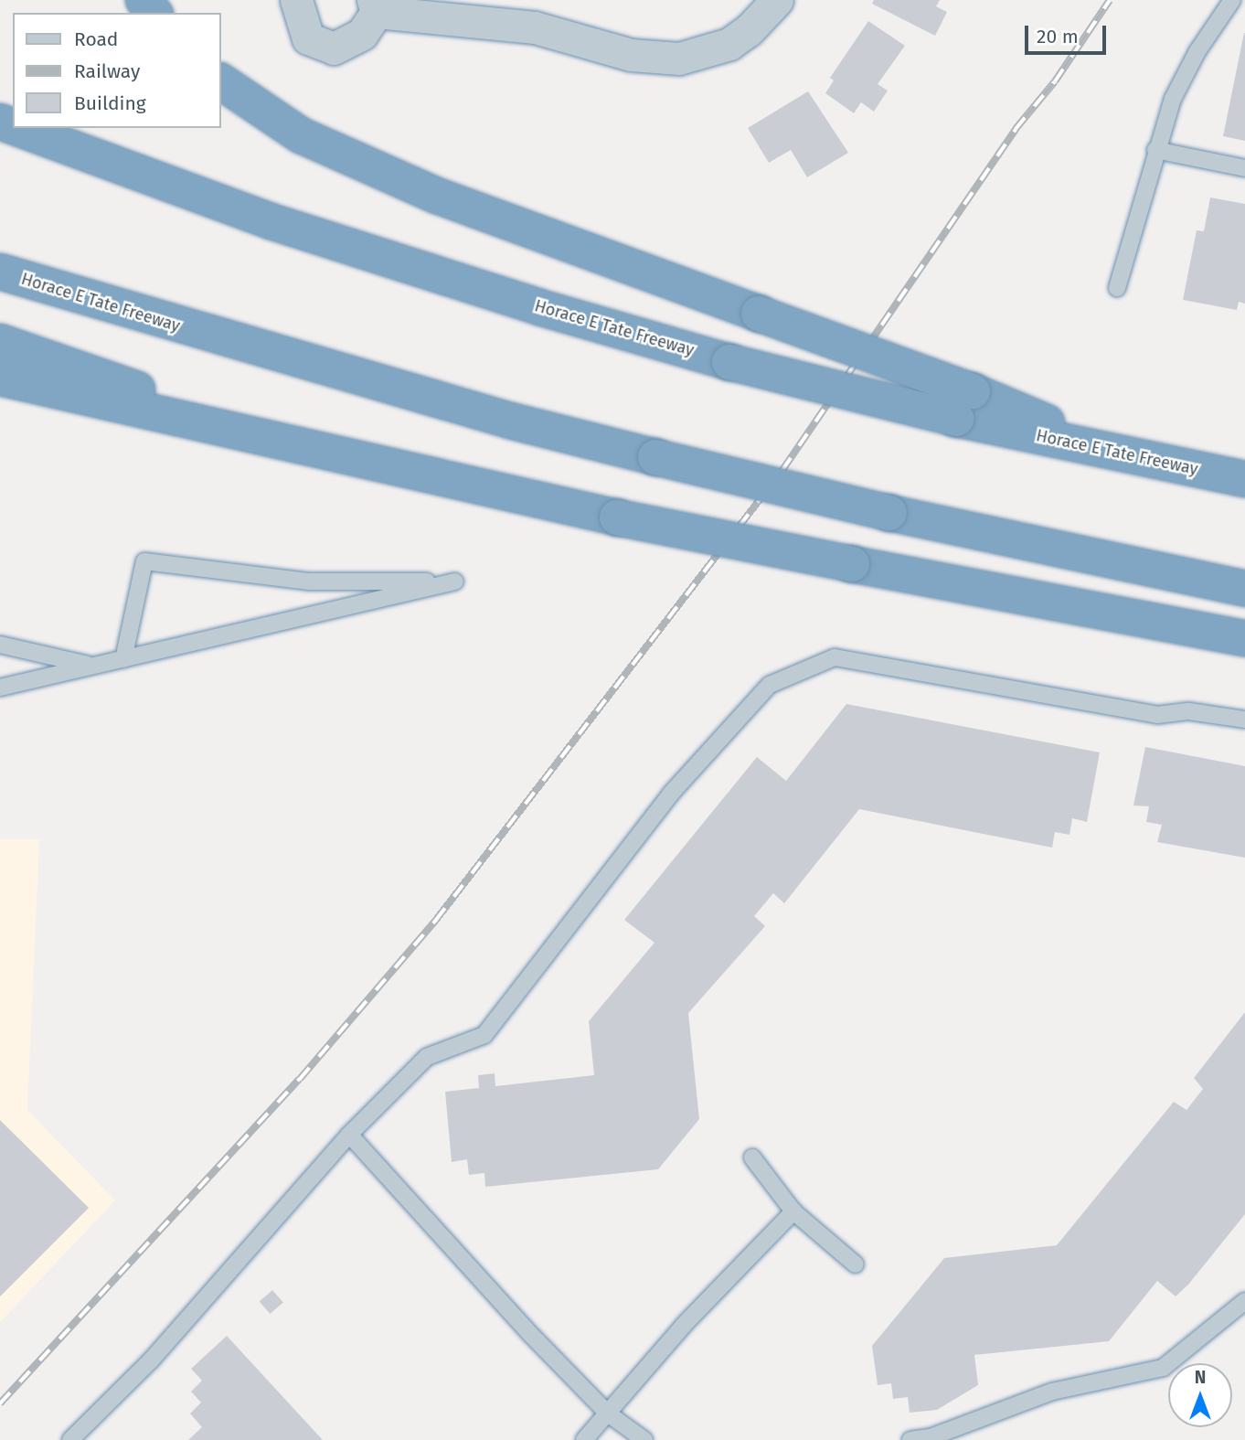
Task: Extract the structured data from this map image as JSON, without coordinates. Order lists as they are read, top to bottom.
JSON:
{
  "streets": {
    "highway": ["Horace E Tate Freeway"]
  },
  "legend": ["Road", "Railway", "Building"],
  "scale_bar": "20 m",
  "north": "top"
}
